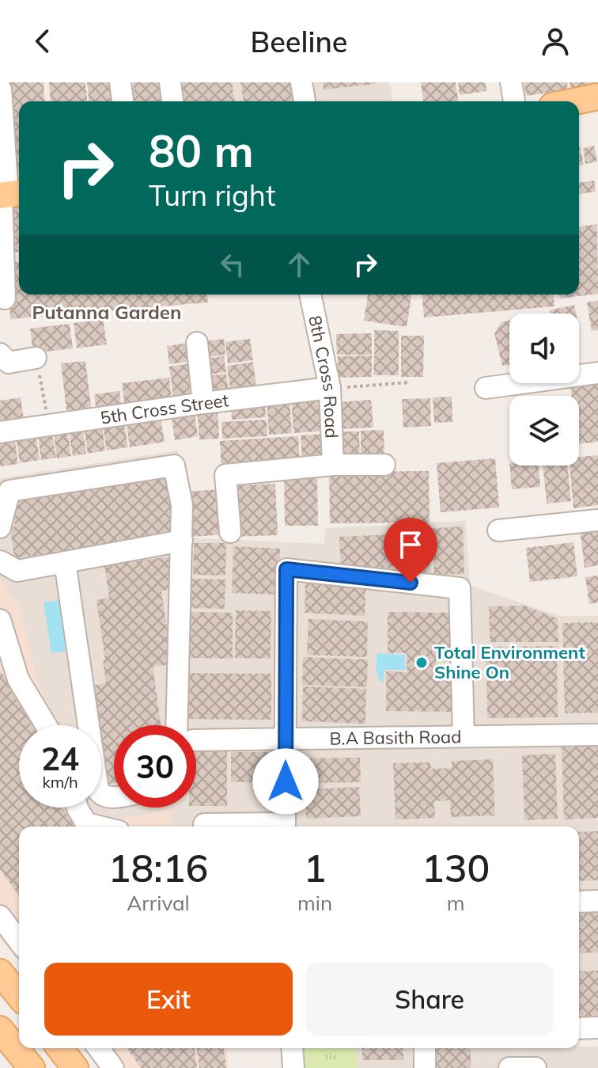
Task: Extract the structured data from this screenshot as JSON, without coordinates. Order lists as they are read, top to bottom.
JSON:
{
  "streets": {
    "street": ["8th Cross Road", "5th Cross Street", "B.A Basith Road"]
  },
  "crossings": [
    ["8th Cross Road", "5th Cross Street"]
  ],
  "districts": ["Putanna Garden"],
  "places": ["Total Environment Shine On"],
  "page": {
    "header": "Beeline",
    "turn": ["80 m", "Turn right"],
    "speed": "24 km/h",
    "limit": "30",
    "eta": [
      "18:16",
      "Arrival",
      "1",
      "min",
      "130",
      "m"
    ],
    "buttons": ["Exit", "Share"]
  }
}
